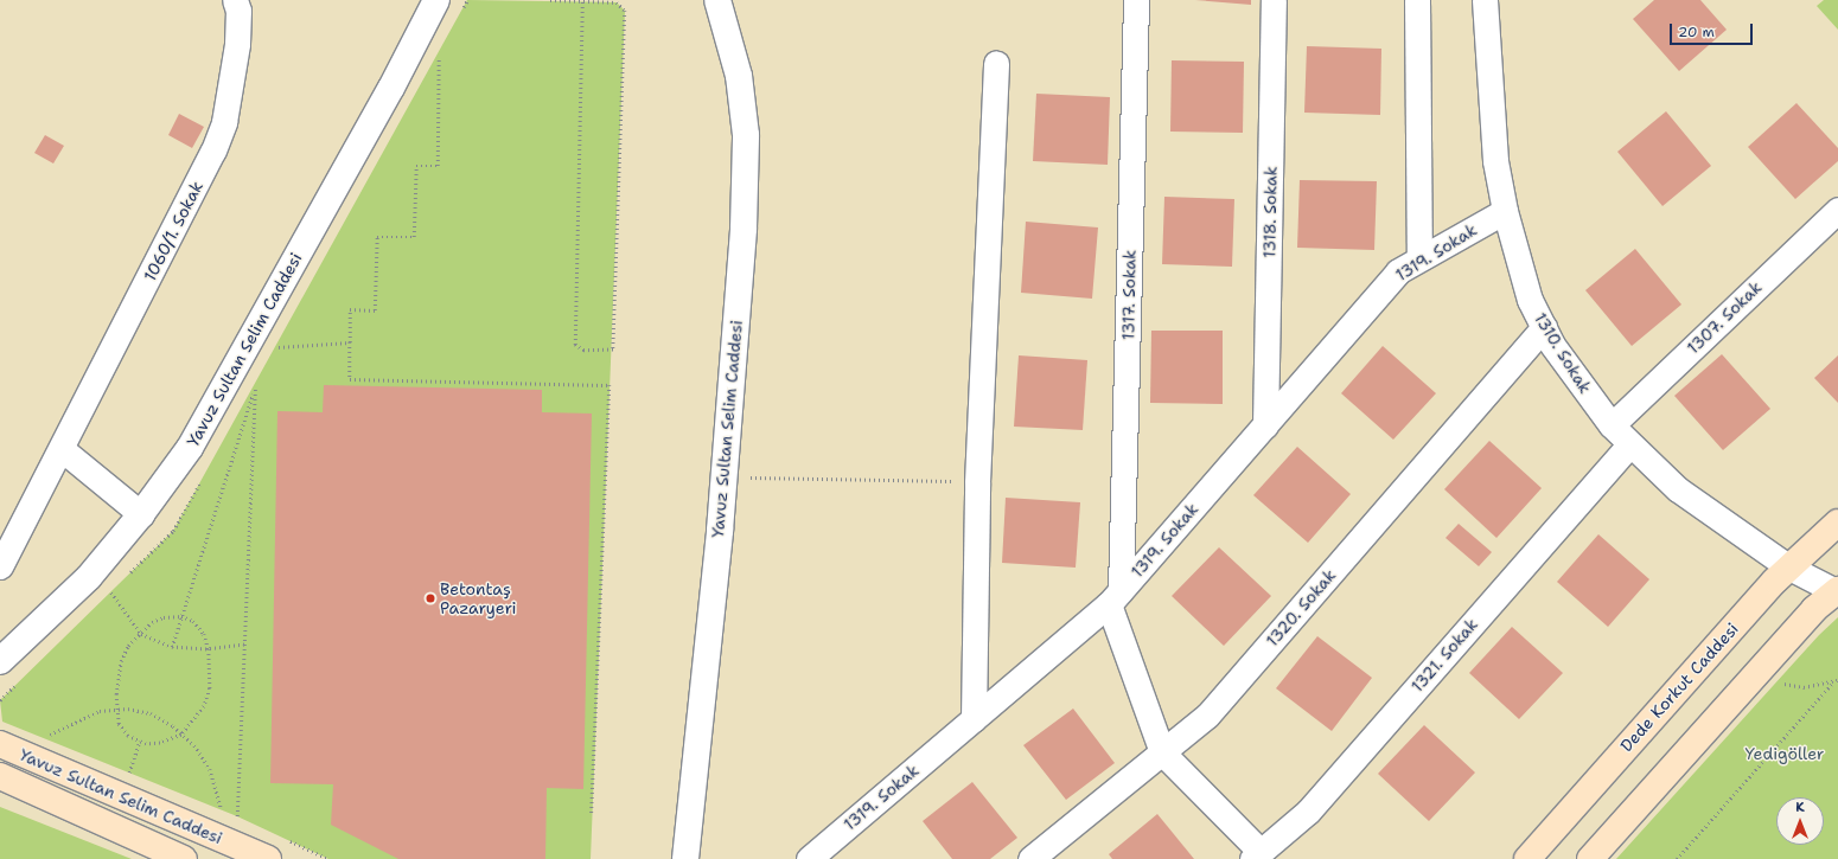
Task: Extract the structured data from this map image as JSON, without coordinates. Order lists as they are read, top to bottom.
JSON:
{
  "streets": {
    "main road": ["Yavuz Sultan Selim Caddesi", "Dede Korkut Caddesi"],
    "street": [
      "1318. Sokak",
      "1060/1. Sokak",
      "1319. Sokak",
      "1317. Sokak",
      "1307. Sokak",
      "1310. Sokak",
      "1320. Sokak",
      "1321. Sokak"
    ]
  },
  "crossings": [
    ["1318. Sokak", "1319. Sokak"],
    ["1319. Sokak", "1317. Sokak"],
    ["1319. Sokak", "1310. Sokak"],
    ["1307. Sokak", "1310. Sokak"],
    ["1310. Sokak", "1320. Sokak"],
    ["1310. Sokak", "1321. Sokak"],
    ["1310. Sokak", "Dede Korkut Caddesi"]
  ],
  "parks": ["Yedigöller"],
  "places": ["Betontaş Pazaryeri"],
  "scale_bar": "20 m",
  "north": "top"
}
